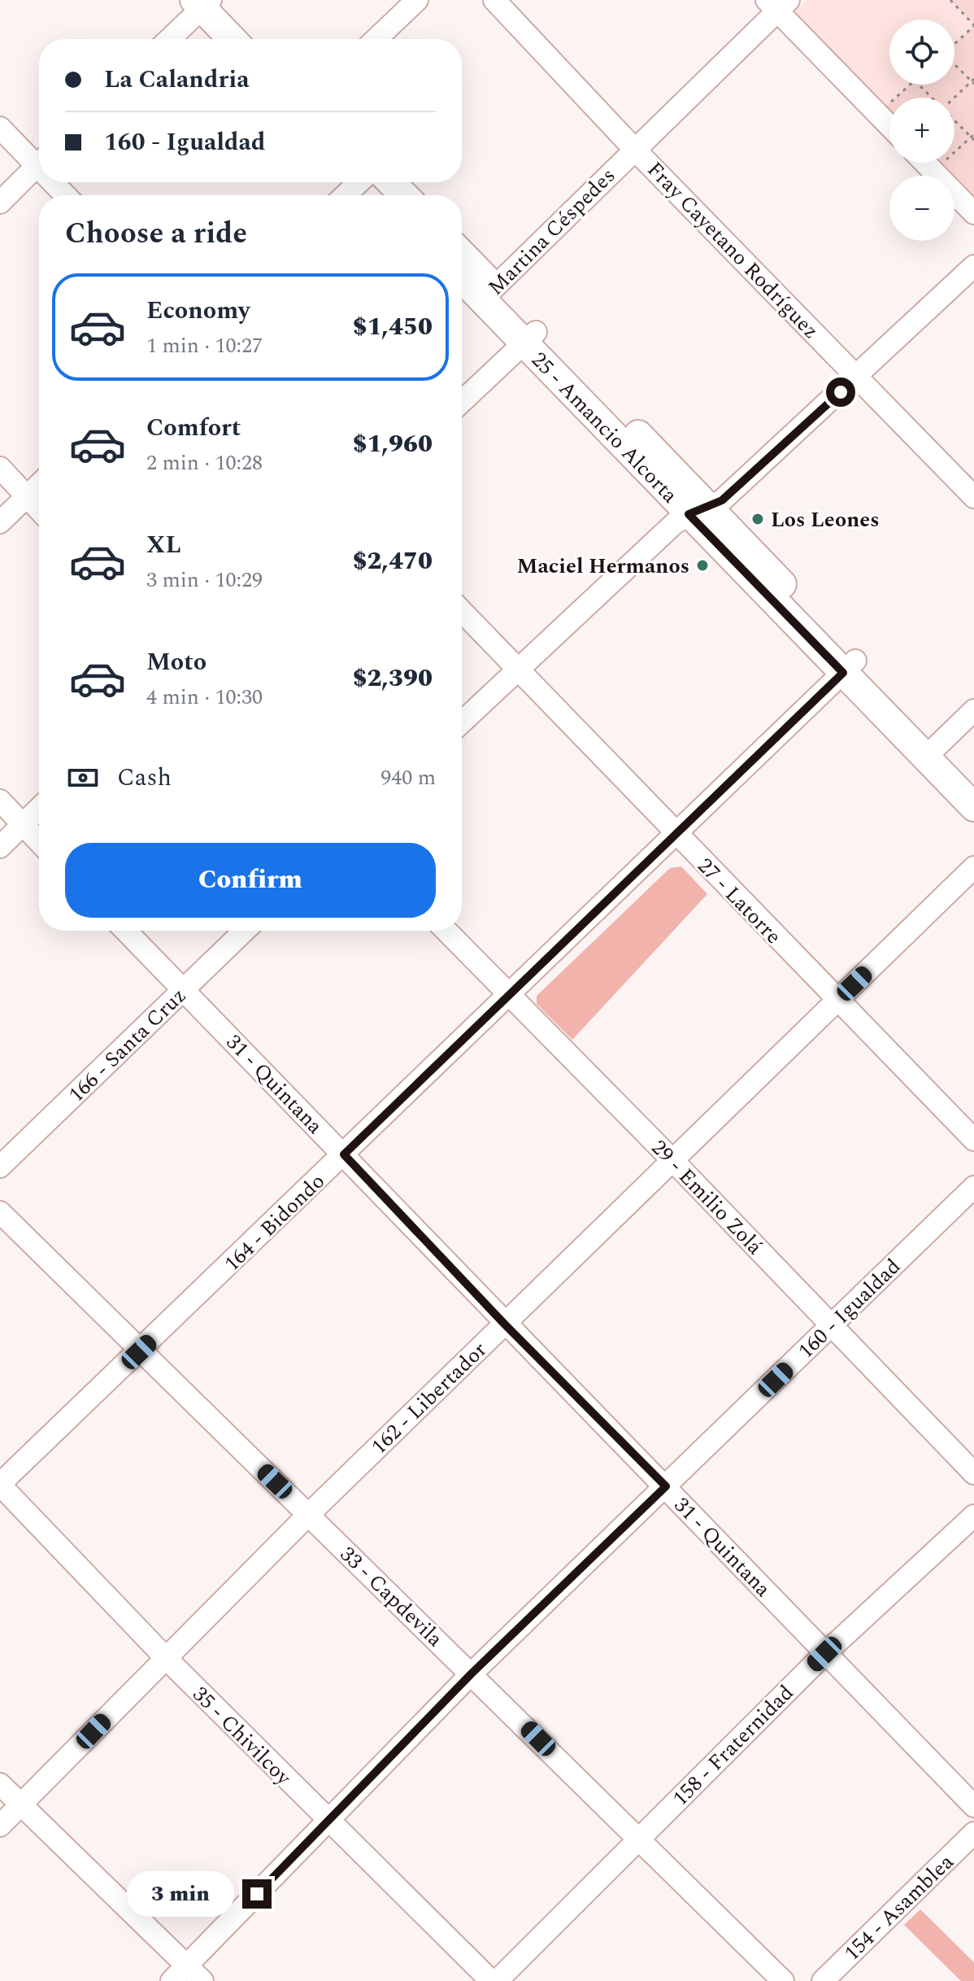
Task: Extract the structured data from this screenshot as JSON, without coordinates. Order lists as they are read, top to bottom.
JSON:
{
  "streets": {
    "main road": ["25 - Amancio Alcorta"],
    "street": [
      "Martina Céspedes",
      "Fray Cayetano Rodríguez",
      "27 - Latorre",
      "166 - Santa Cruz",
      "31 - Quintana",
      "29 - Emilio Zolá",
      "164 - Bidondo",
      "160 - Igualdad",
      "162 - Libertador",
      "33 - Capdevila",
      "35 - Chivilcoy",
      "158 - Fraternidad",
      "154 - Asamblea"
    ]
  },
  "crossings": [
    ["Martina Céspedes", "Fray Cayetano Rodríguez"],
    ["Martina Céspedes", "25 - Amancio Alcorta"],
    ["25 - Amancio Alcorta", "164 - Bidondo"],
    ["27 - Latorre", "164 - Bidondo"],
    ["27 - Latorre", "162 - Libertador"],
    ["166 - Santa Cruz", "31 - Quintana"],
    ["31 - Quintana", "164 - Bidondo"],
    ["31 - Quintana", "160 - Igualdad"],
    ["31 - Quintana", "162 - Libertador"],
    ["31 - Quintana", "158 - Fraternidad"],
    ["29 - Emilio Zolá", "164 - Bidondo"],
    ["29 - Emilio Zolá", "160 - Igualdad"],
    ["29 - Emilio Zolá", "162 - Libertador"],
    ["164 - Bidondo", "33 - Capdevila"],
    ["164 - Bidondo", "35 - Chivilcoy"],
    ["160 - Igualdad", "33 - Capdevila"],
    ["160 - Igualdad", "35 - Chivilcoy"],
    ["162 - Libertador", "33 - Capdevila"],
    ["162 - Libertador", "35 - Chivilcoy"],
    ["33 - Capdevila", "158 - Fraternidad"]
  ],
  "places": ["Los Leones", "Maciel Hermanos"],
  "page": {
    "map_buttons": ["+", "−"],
    "banner": ["La Calandria", "160 - Igualdad"],
    "heading": "Choose a ride",
    "list": [
      {
        "name": "Economy",
        "note": "1 min · 10:27",
        "value": "$1,450"
      },
      {
        "name": "Comfort",
        "note": "2 min · 10:28",
        "value": "$1,960"
      },
      {
        "name": "XL",
        "note": "3 min · 10:29",
        "value": "$2,470"
      },
      {
        "name": "Moto",
        "note": "4 min · 10:30",
        "value": "$2,390"
      }
    ],
    "pay": ["Cash", "940 m"],
    "buttons": "Confirm",
    "bubble": "3 min"
  }
}
